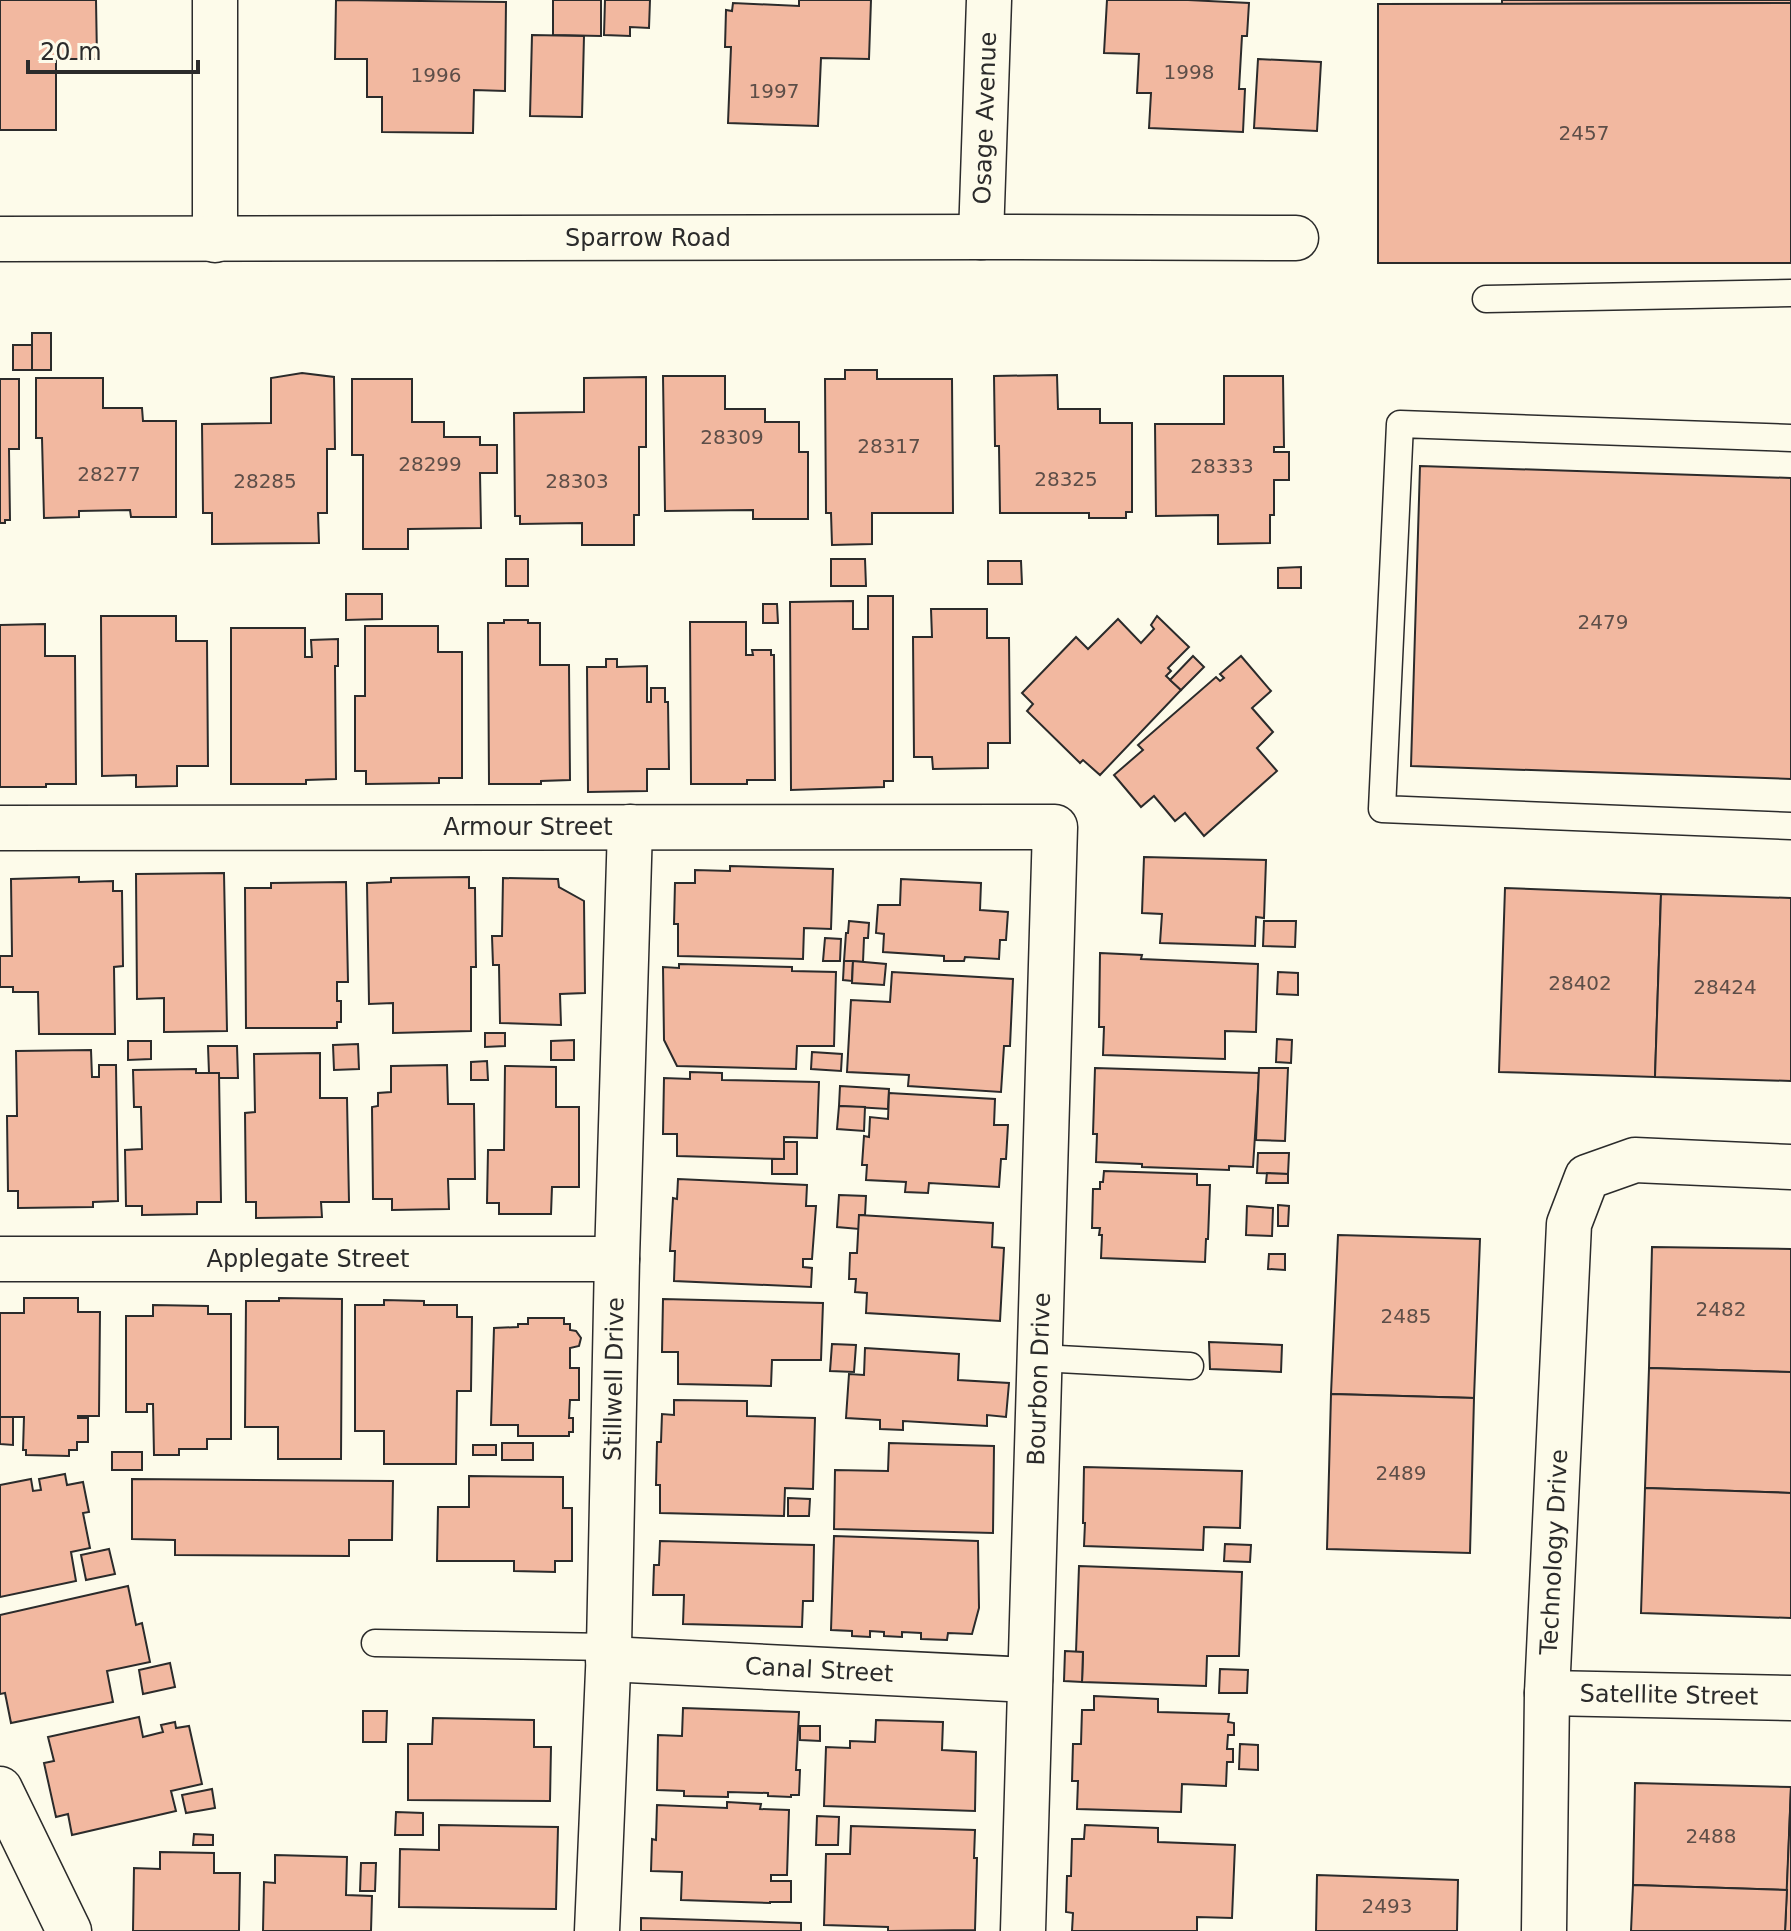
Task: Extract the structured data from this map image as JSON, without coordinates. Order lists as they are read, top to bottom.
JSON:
{
  "streets": {
    "street": [
      "Osage Avenue",
      "Sparrow Road",
      "Armour Street",
      "Applegate Street",
      "Stillwell Drive",
      "Bourbon Drive",
      "Technology Drive",
      "Canal Street",
      "Satellite Street"
    ]
  },
  "crossings": [
    ["Osage Avenue", "Sparrow Road"],
    ["Armour Street", "Stillwell Drive"],
    ["Armour Street", "Bourbon Drive"],
    ["Applegate Street", "Stillwell Drive"],
    ["Stillwell Drive", "Canal Street"],
    ["Bourbon Drive", "Canal Street"],
    ["Technology Drive", "Satellite Street"]
  ],
  "house_numbers": [
    "1998",
    "1996",
    "1997",
    "2457",
    "28309",
    "28317",
    "28299",
    "28333",
    "28277",
    "28325",
    "28285",
    "28303",
    "2479",
    "28402",
    "28424",
    "2482",
    "2485",
    "2489",
    "2488",
    "2493"
  ],
  "scale_bar": "20 m"
}
